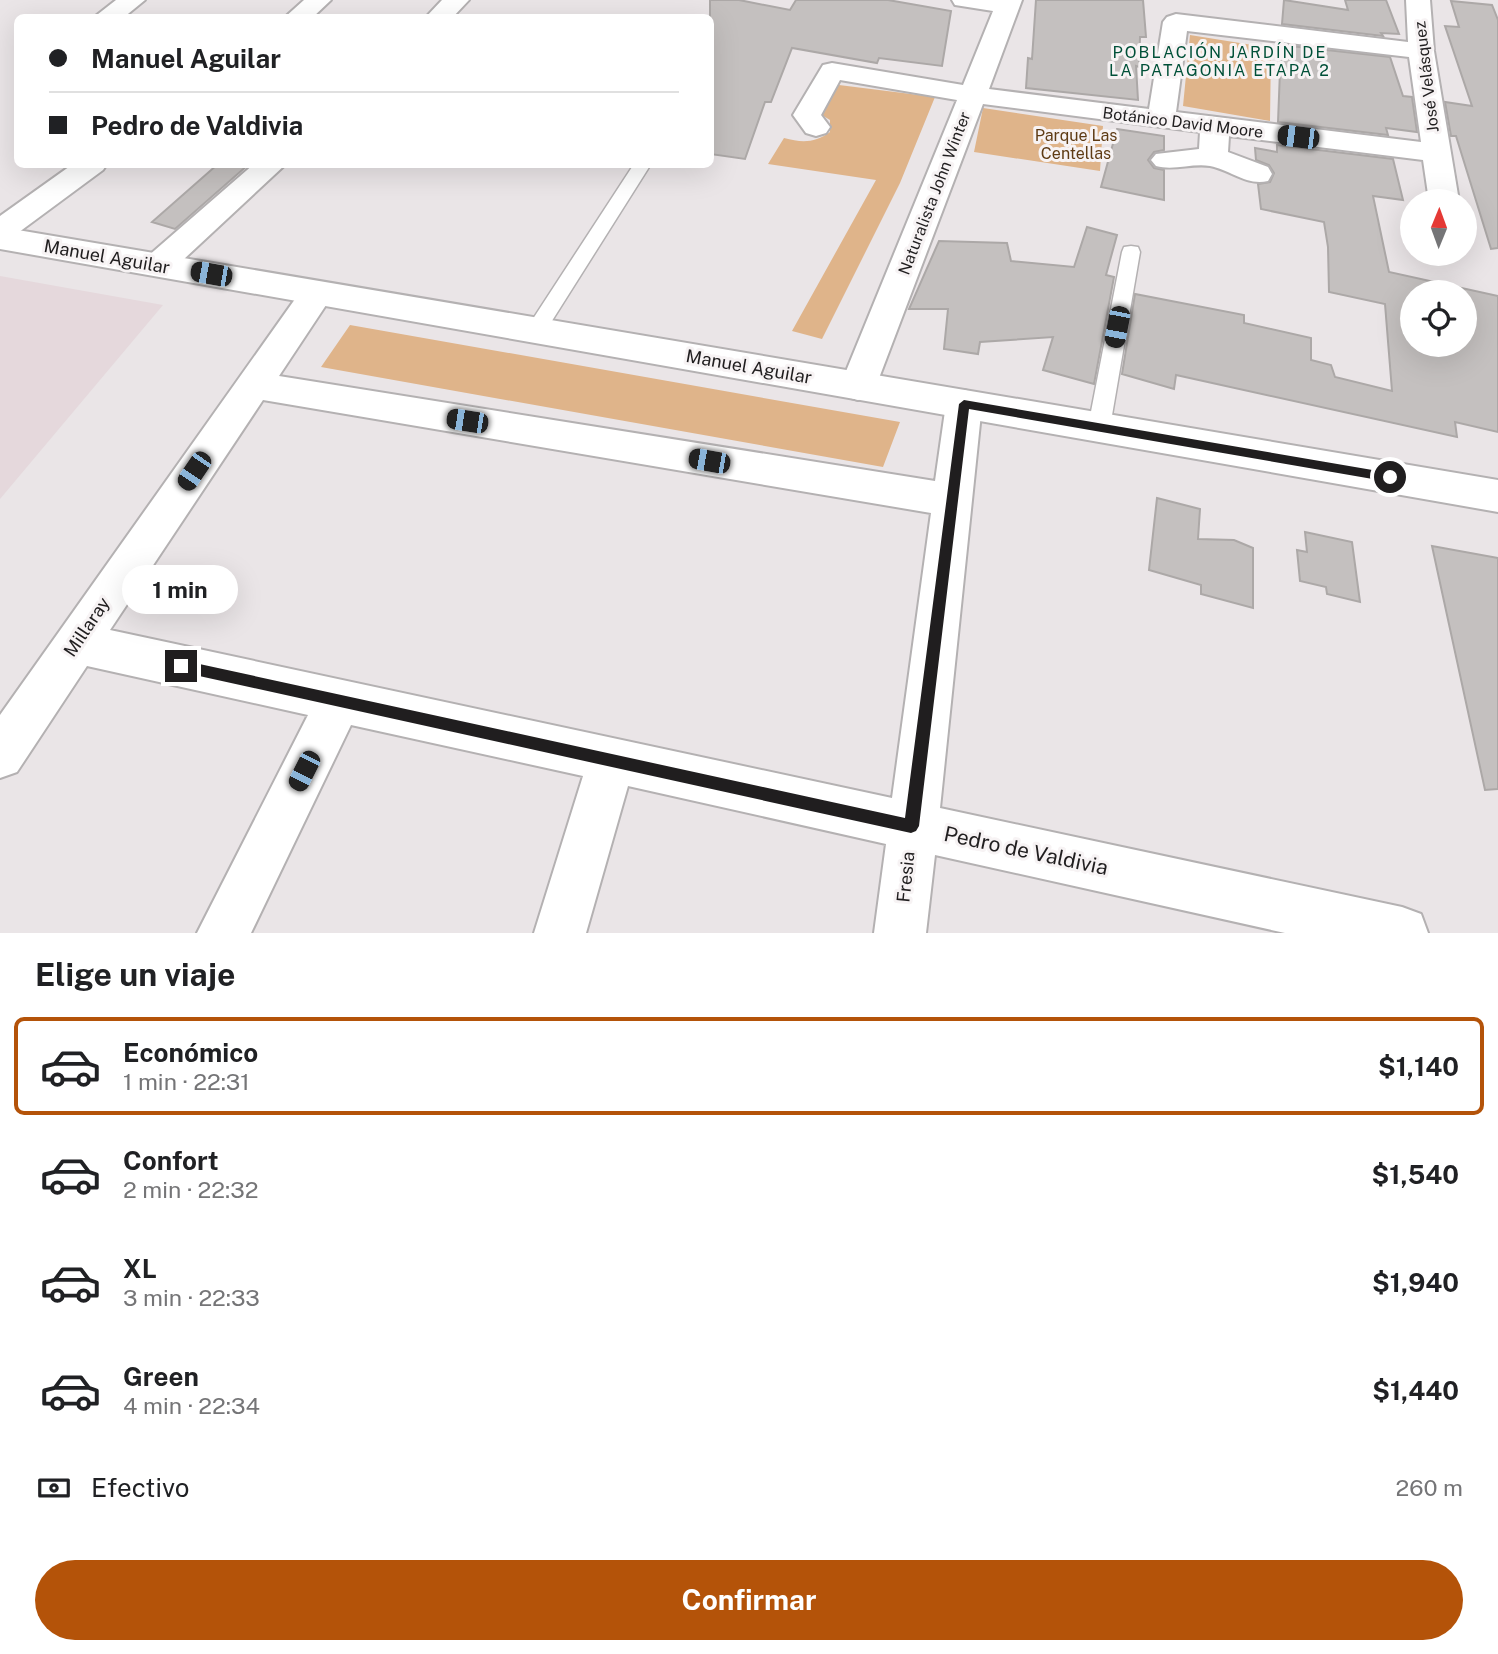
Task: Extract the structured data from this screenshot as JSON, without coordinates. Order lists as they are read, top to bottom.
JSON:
{
  "streets": {
    "street": [
      "José Velásquez",
      "Botánico David Moore",
      "Naturalista John Winter",
      "Manuel Aguilar",
      "Millaray",
      "Pedro de Valdivia",
      "Fresia"
    ]
  },
  "crossings": [
    ["José Velásquez", "Botánico David Moore"],
    ["Botánico David Moore", "Naturalista John Winter"],
    ["Naturalista John Winter", "Manuel Aguilar"],
    ["Manuel Aguilar", "Millaray"],
    ["Manuel Aguilar", "Fresia"],
    ["Millaray", "Pedro de Valdivia"],
    ["Pedro de Valdivia", "Fresia"]
  ],
  "districts": ["POBLACIÓN JARDÍN DE LA PATAGONIA ETAPA 2"],
  "parks": ["Parque Las Centellas"],
  "north": "top",
  "page": {
    "banner": ["Manuel Aguilar", "Pedro de Valdivia"],
    "bubble": "1 min",
    "heading": "Elige un viaje",
    "list": [
      {
        "name": "Económico",
        "note": "1 min · 22:31",
        "value": "$1,140"
      },
      {
        "name": "Confort",
        "note": "2 min · 22:32",
        "value": "$1,540"
      },
      {
        "name": "XL",
        "note": "3 min · 22:33",
        "value": "$1,940"
      },
      {
        "name": "Green",
        "note": "4 min · 22:34",
        "value": "$1,440"
      }
    ],
    "pay": ["Efectivo", "260 m"],
    "buttons": "Confirmar"
  }
}
